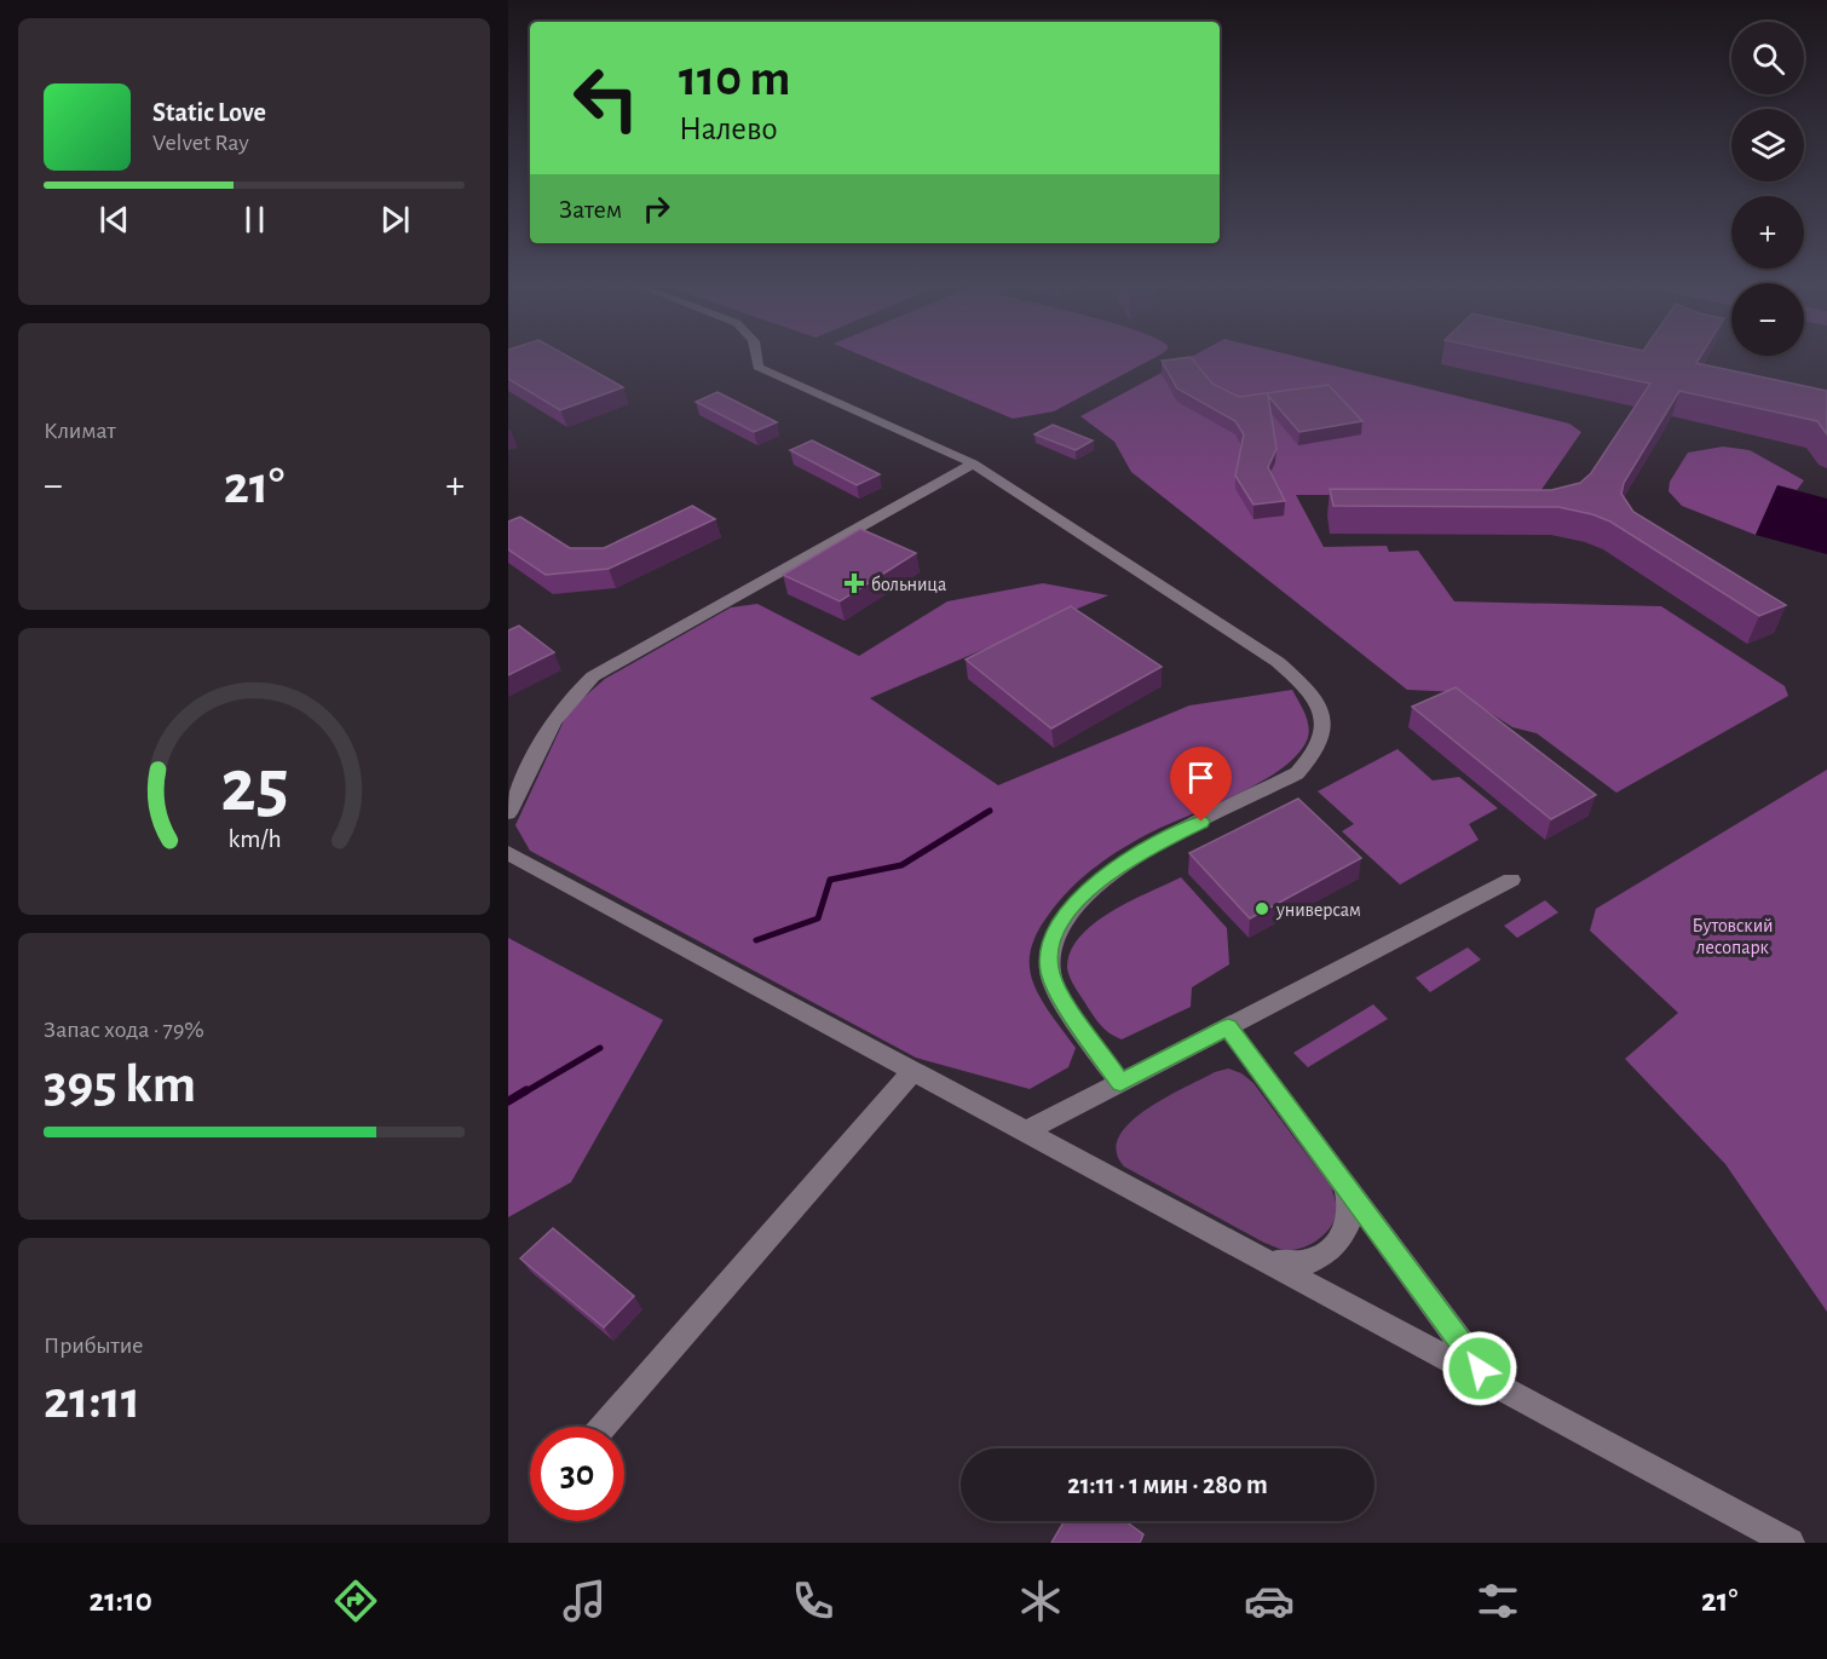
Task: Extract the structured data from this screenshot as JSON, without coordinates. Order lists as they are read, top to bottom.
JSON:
{
  "parks": ["Бутовский лесопарк"],
  "places": {
    "health": ["больница"],
    "other": ["универсам"]
  },
  "page": {
    "map_buttons": ["+", "−"],
    "turn": ["110 m", "Налево"],
    "song": ["Static Love", "Velvet Ray"],
    "then": "Затем",
    "tile": [
      "Климат",
      ["Запас хода · 79%", "395 km"],
      ["Прибытие", "21:11"]
    ],
    "heat": ["−", "21°", "+"],
    "limit": "30",
    "trip": "21:11 · 1 мин · 280 m",
    "tabs": ["21:10", "21°"],
    "gauge": ["25", "km/h"]
  }
}
